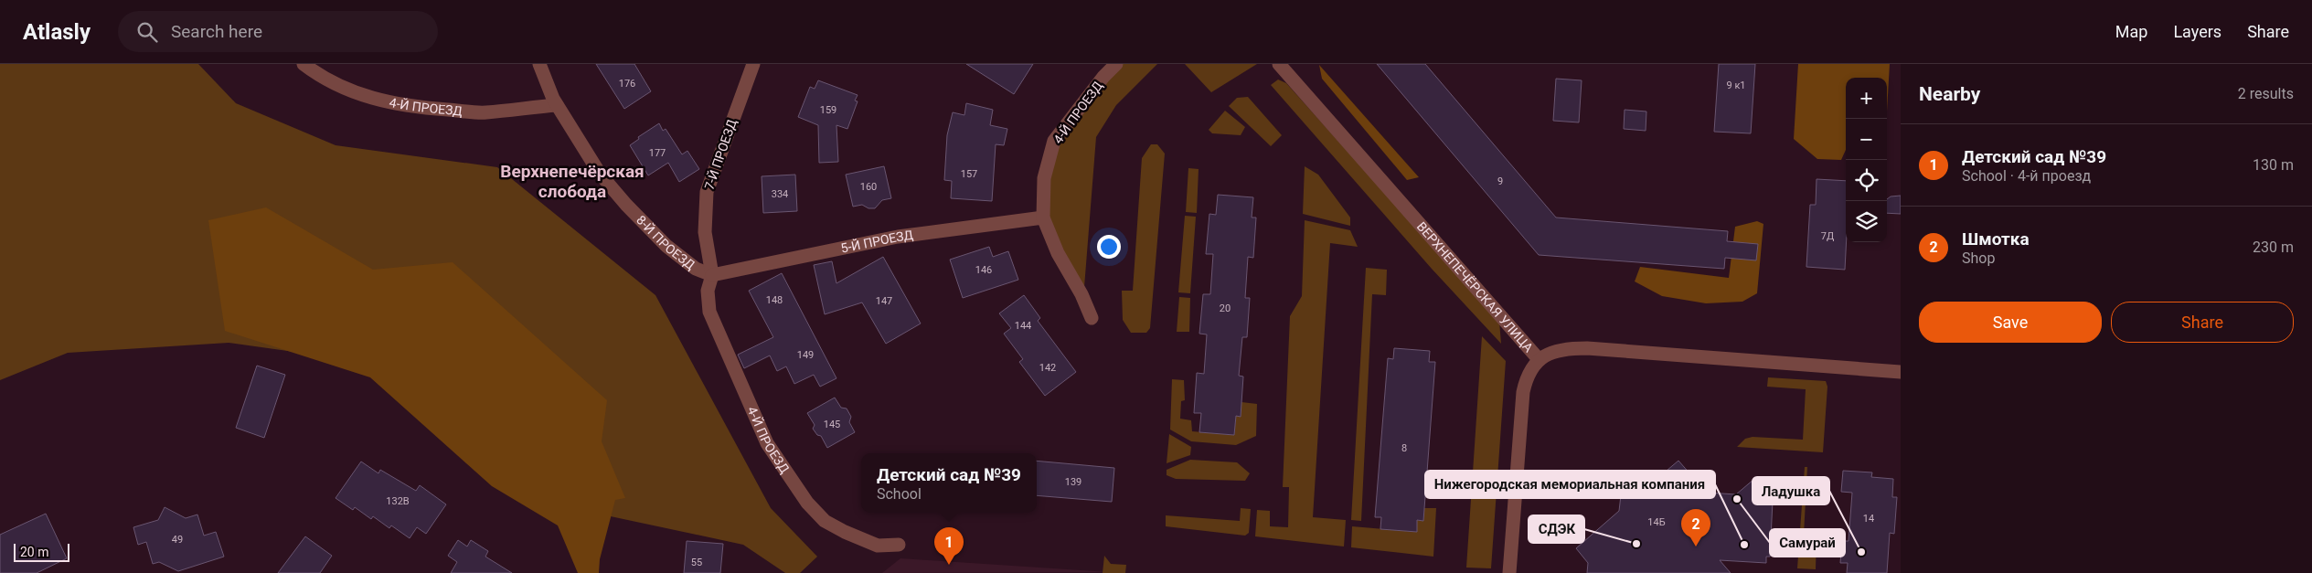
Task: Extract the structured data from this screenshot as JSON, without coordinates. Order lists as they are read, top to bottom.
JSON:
{
  "streets": {
    "street": [
      "4-Й ПРОЕЗД",
      "7-Й ПРОЕЗД",
      "5-Й ПРОЕЗД",
      "8-Й ПРОЕЗД",
      "ВЕРХНЕПЕЧЁРСКАЯ УЛИЦА"
    ]
  },
  "crossings": [
    ["4-Й ПРОЕЗД", "7-Й ПРОЕЗД"],
    ["4-Й ПРОЕЗД", "5-Й ПРОЕЗД"],
    ["4-Й ПРОЕЗД", "8-Й ПРОЕЗД"],
    ["7-Й ПРОЕЗД", "5-Й ПРОЕЗД"],
    ["7-Й ПРОЕЗД", "8-Й ПРОЕЗД"],
    ["5-Й ПРОЕЗД", "8-Й ПРОЕЗД"]
  ],
  "districts": ["Верхнепечёрская слобода"],
  "places": [
    "Самурай",
    "СДЭК",
    "Нижегородская мемориальная компания",
    "Ладушка"
  ],
  "house_numbers": [
    "176",
    "9 к1",
    "159",
    "177",
    "157",
    "9",
    "160",
    "334",
    "7Д",
    "146",
    "148",
    "147",
    "20",
    "144",
    "149",
    "142",
    "145",
    "8",
    "139",
    "132В",
    "14",
    "14Б",
    "49",
    "55"
  ],
  "scale_bar": "20 m",
  "page": {
    "header": "Atlasly",
    "search": "Search here",
    "nav": ["Map", "Layers", "Share"],
    "heading": ["Nearby", "2 results"],
    "map_buttons": ["+", "−"],
    "list": [
      {
        "mark": "1",
        "name": "Детский сад №39",
        "note": "School · 4-й проезд",
        "value": "130 m"
      },
      {
        "mark": "2",
        "name": "Шмотка",
        "note": "Shop",
        "value": "230 m"
      }
    ],
    "buttons": ["Save", "Share"],
    "popup": ["Детский сад №39", "School"],
    "pins": ["2", "1"],
    "scale": "20 m"
  }
}
